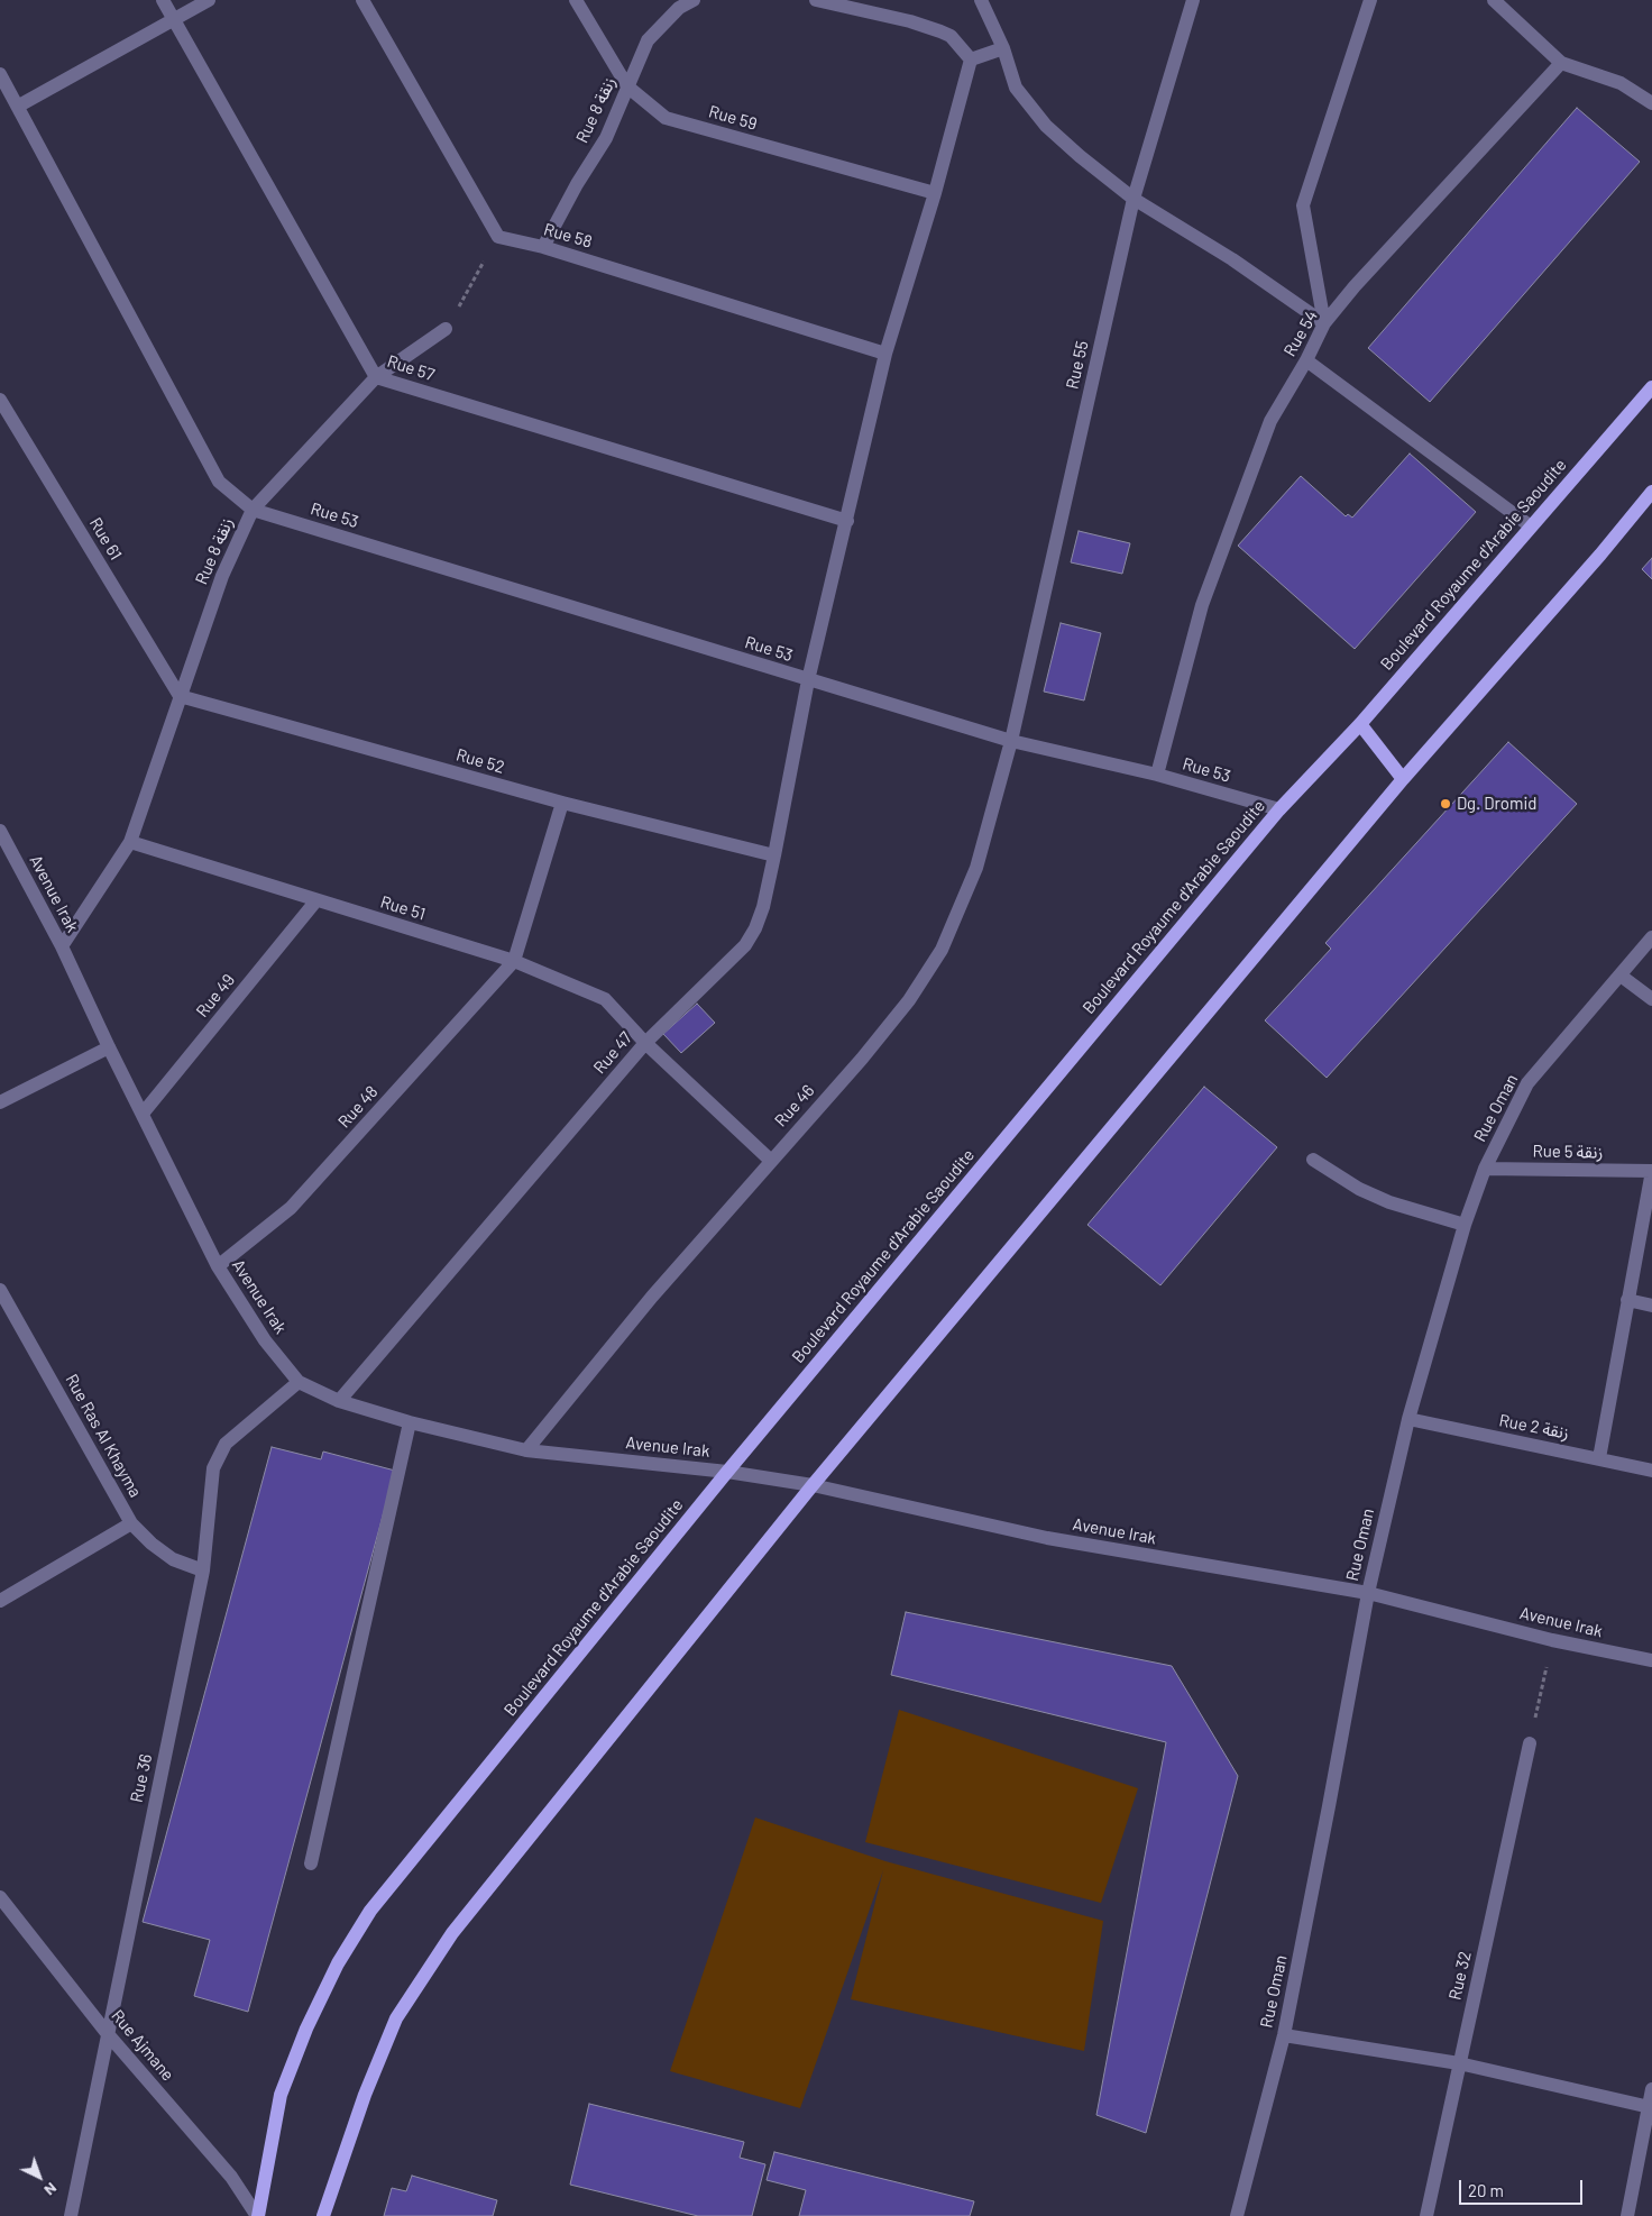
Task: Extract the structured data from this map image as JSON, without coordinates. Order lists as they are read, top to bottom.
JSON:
{
  "streets": {
    "main road": ["Boulevard Royaume d'Arabie Saoudite"],
    "street": [
      "Rue 8 زنقة",
      "Rue 59",
      "Rue 58",
      "Rue 54",
      "Rue 55",
      "Rue 57",
      "Rue 53",
      "Rue 61",
      "Rue 52",
      "Avenue Irak",
      "Rue 51",
      "Rue 49",
      "Rue 47",
      "Rue 46",
      "Rue 48",
      "Rue Oman",
      "Rue 5 زنقة",
      "Rue 2 زنقة",
      "Rue Ras Al Khayma",
      "Rue 36",
      "Rue 32",
      "Rue Ajmane"
    ]
  },
  "crossings": [
    ["Rue 8 زنقة", "Rue 59"],
    ["Rue 8 زنقة", "Rue 58"],
    ["Rue 8 زنقة", "Rue 57"],
    ["Rue 8 زنقة", "Rue 53"],
    ["Rue 8 زنقة", "Rue 61"],
    ["Rue 8 زنقة", "Rue 52"],
    ["Rue 8 زنقة", "Avenue Irak"],
    ["Rue 8 زنقة", "Rue 51"],
    ["Rue 59", "Rue 47"],
    ["Rue 58", "Rue 47"],
    ["Rue 54", "Rue 53"],
    ["Rue 55", "Rue 53"],
    ["Rue 55", "Rue 46"],
    ["Rue 57", "Rue 47"],
    ["Rue 53", "Boulevard Royaume d'Arabie Saoudite"],
    ["Rue 53", "Rue 47"],
    ["Rue 53", "Rue 46"],
    ["Rue 61", "Rue 52"],
    ["Boulevard Royaume d'Arabie Saoudite", "Avenue Irak"],
    ["Boulevard Royaume d'Arabie Saoudite", "Rue Ajmane"],
    ["Rue 52", "Rue 47"],
    ["Avenue Irak", "Rue 49"],
    ["Avenue Irak", "Rue 47"],
    ["Avenue Irak", "Rue 46"],
    ["Avenue Irak", "Rue 48"],
    ["Avenue Irak", "Rue Oman"],
    ["Avenue Irak", "Rue 36"],
    ["Rue 51", "Rue 49"],
    ["Rue 51", "Rue 47"],
    ["Rue 51", "Rue 46"],
    ["Rue 51", "Rue 48"],
    ["Rue Oman", "Rue 5 زنقة"],
    ["Rue Oman", "Rue 2 زنقة"],
    ["Rue Ras Al Khayma", "Rue 36"],
    ["Rue 36", "Rue Ajmane"]
  ],
  "places": ["Dg. Dromid"],
  "scale_bar": "20 m",
  "north": "bottom right"
}
